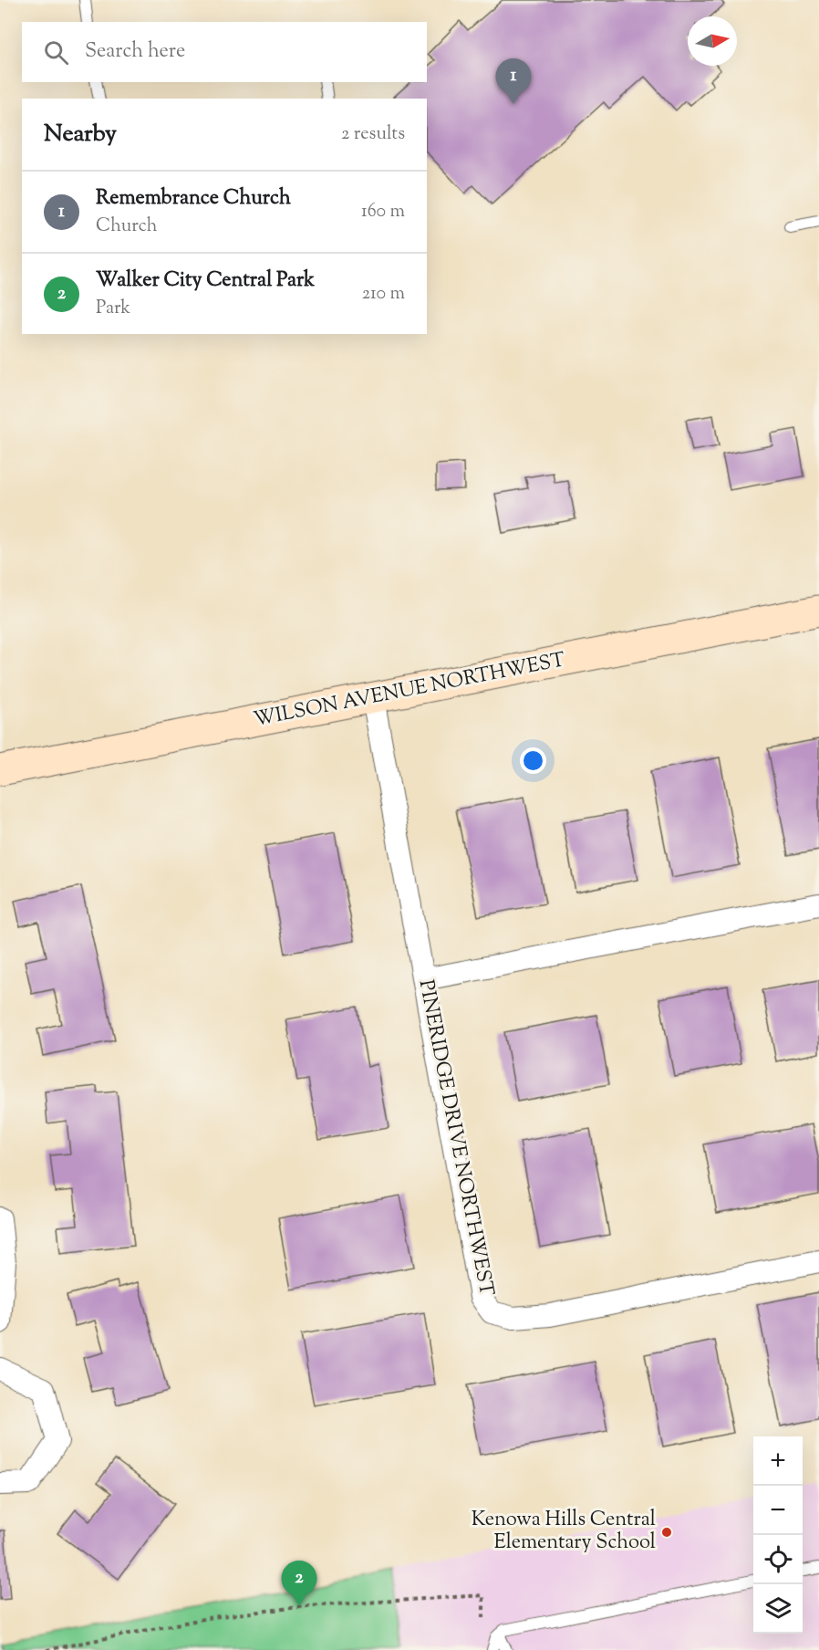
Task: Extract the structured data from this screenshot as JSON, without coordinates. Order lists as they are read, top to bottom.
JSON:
{
  "streets": {
    "main road": ["WILSON AVENUE NORTHWEST"],
    "street": ["PINERIDGE DRIVE NORTHWEST"]
  },
  "crossings": [
    ["WILSON AVENUE NORTHWEST", "PINERIDGE DRIVE NORTHWEST"]
  ],
  "places": ["Kenowa Hills Central Elementary School"],
  "north": "right",
  "page": {
    "search": "Search here",
    "pins": ["1", "2"],
    "heading": ["Nearby", "2 results"],
    "list": [
      {
        "mark": "1",
        "name": "Remembrance Church",
        "note": "Church",
        "value": "160 m"
      },
      {
        "mark": "2",
        "name": "Walker City Central Park",
        "note": "Park",
        "value": "210 m"
      }
    ],
    "map_buttons": ["+", "−"]
  }
}
